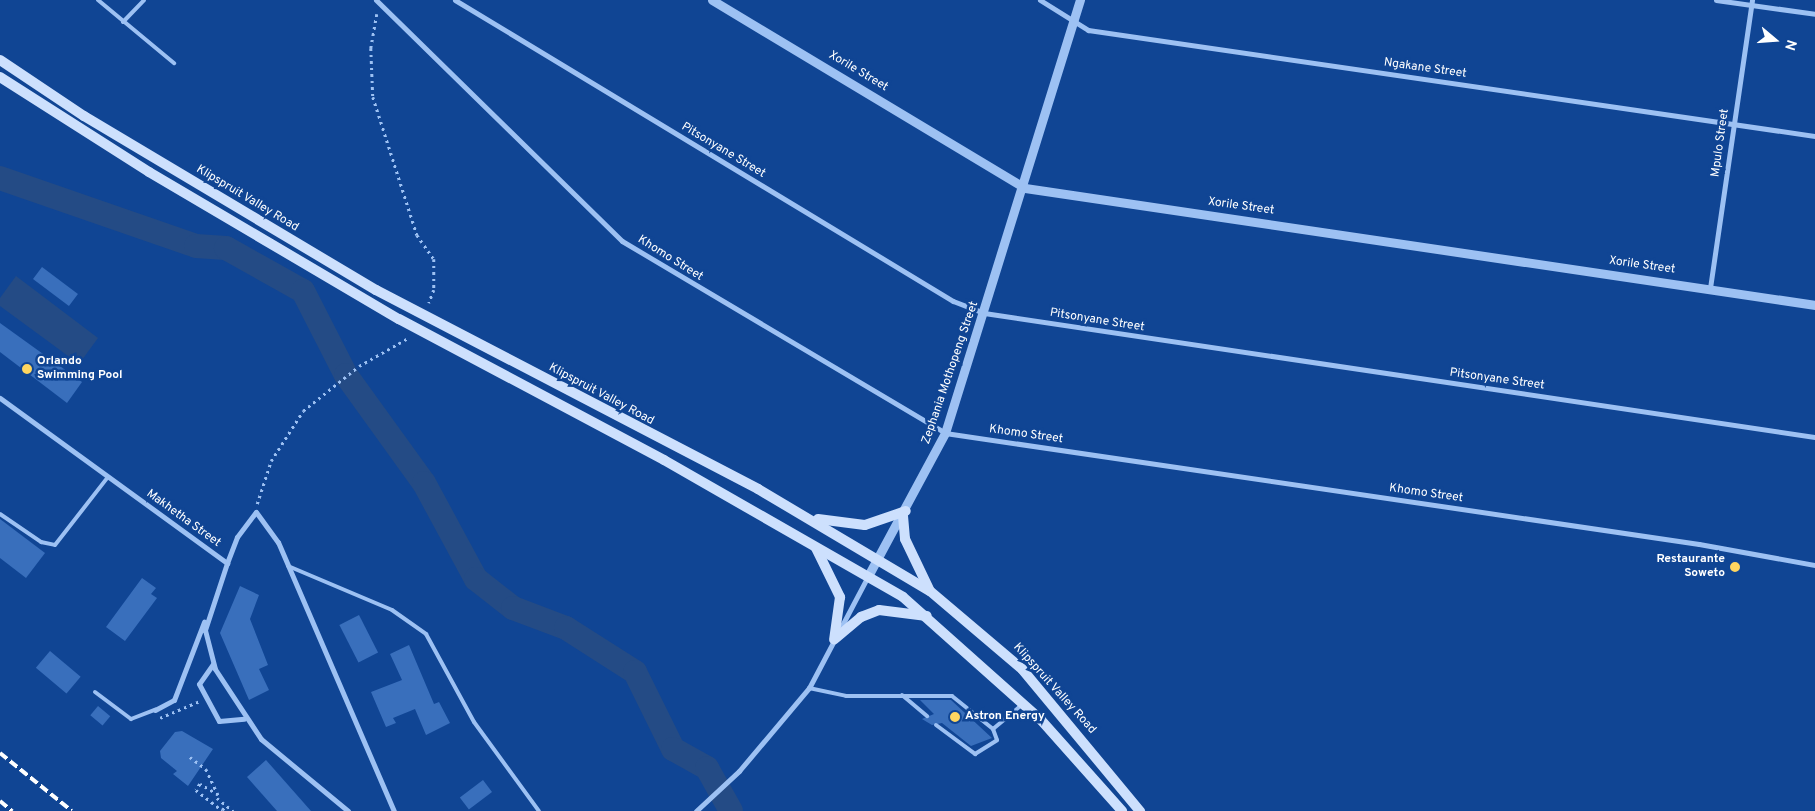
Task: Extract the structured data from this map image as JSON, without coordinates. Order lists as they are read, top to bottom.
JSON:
{
  "streets": {
    "main road": ["Klipspruit Valley Road"],
    "street": [
      "Ngakane Street",
      "Xorile Street",
      "Mpulo Street",
      "Pitsonyane Street",
      "Khomo Street",
      "Zephania Mothopeng Street",
      "Makhetha Street"
    ]
  },
  "crossings": [
    ["Ngakane Street", "Mpulo Street"],
    ["Ngakane Street", "Zephania Mothopeng Street"],
    ["Xorile Street", "Mpulo Street"],
    ["Xorile Street", "Zephania Mothopeng Street"],
    ["Pitsonyane Street", "Zephania Mothopeng Street"],
    ["Klipspruit Valley Road", "Zephania Mothopeng Street"],
    ["Khomo Street", "Zephania Mothopeng Street"]
  ],
  "places": ["Orlando Swimming Pool", "Restaurante Soweto", "Astron Energy"],
  "north": "right"
}
